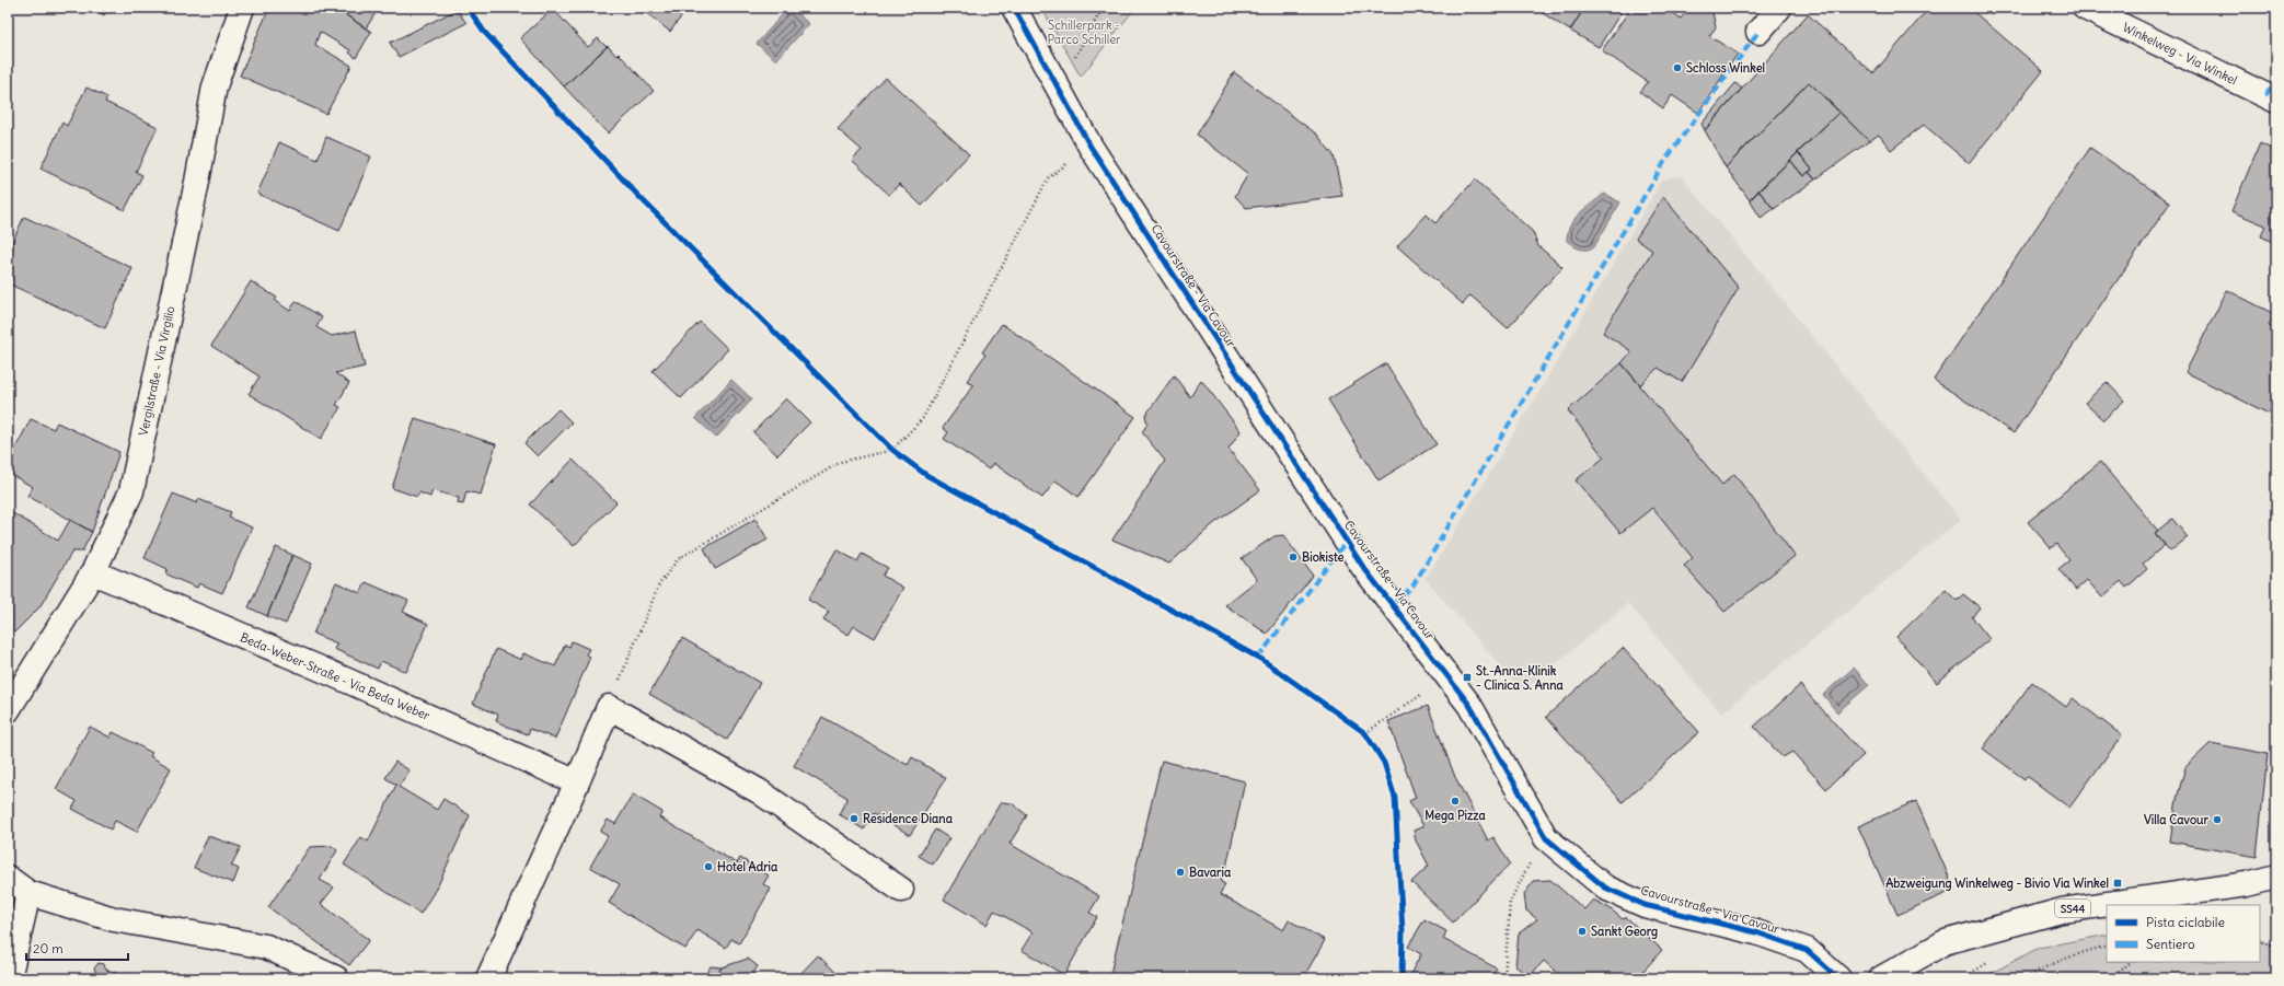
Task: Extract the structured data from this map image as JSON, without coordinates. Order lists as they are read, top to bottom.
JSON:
{
  "streets": {
    "street": [
      "Winkelweg - Via Winkel",
      "Cavourstraße - Via Cavour",
      "Vergilstraße - Via Virgilio",
      "Beda-Weber-Straße - Via Beda Weber",
      "SS44"
    ]
  },
  "crossings": [
    ["Vergilstraße - Via Virgilio", "Beda-Weber-Straße - Via Beda Weber"]
  ],
  "parks": ["Schillerpark - Parco Schiller"],
  "places": {
    "other": [
      "Schloss Winkel",
      "Biokiste",
      "Mega Pizza",
      "Residence Diana",
      "Villa Cavour",
      "Hotel Adria",
      "Bavaria",
      "Sankt Georg"
    ],
    "transit": ["St.-Anna-Klinik - Clinica S. Anna", "Abzweigung Winkelweg - Bivio Via Winkel"]
  },
  "legend": ["Pista ciclabile", "Sentiero"],
  "scale_bar": "20 m"
}
